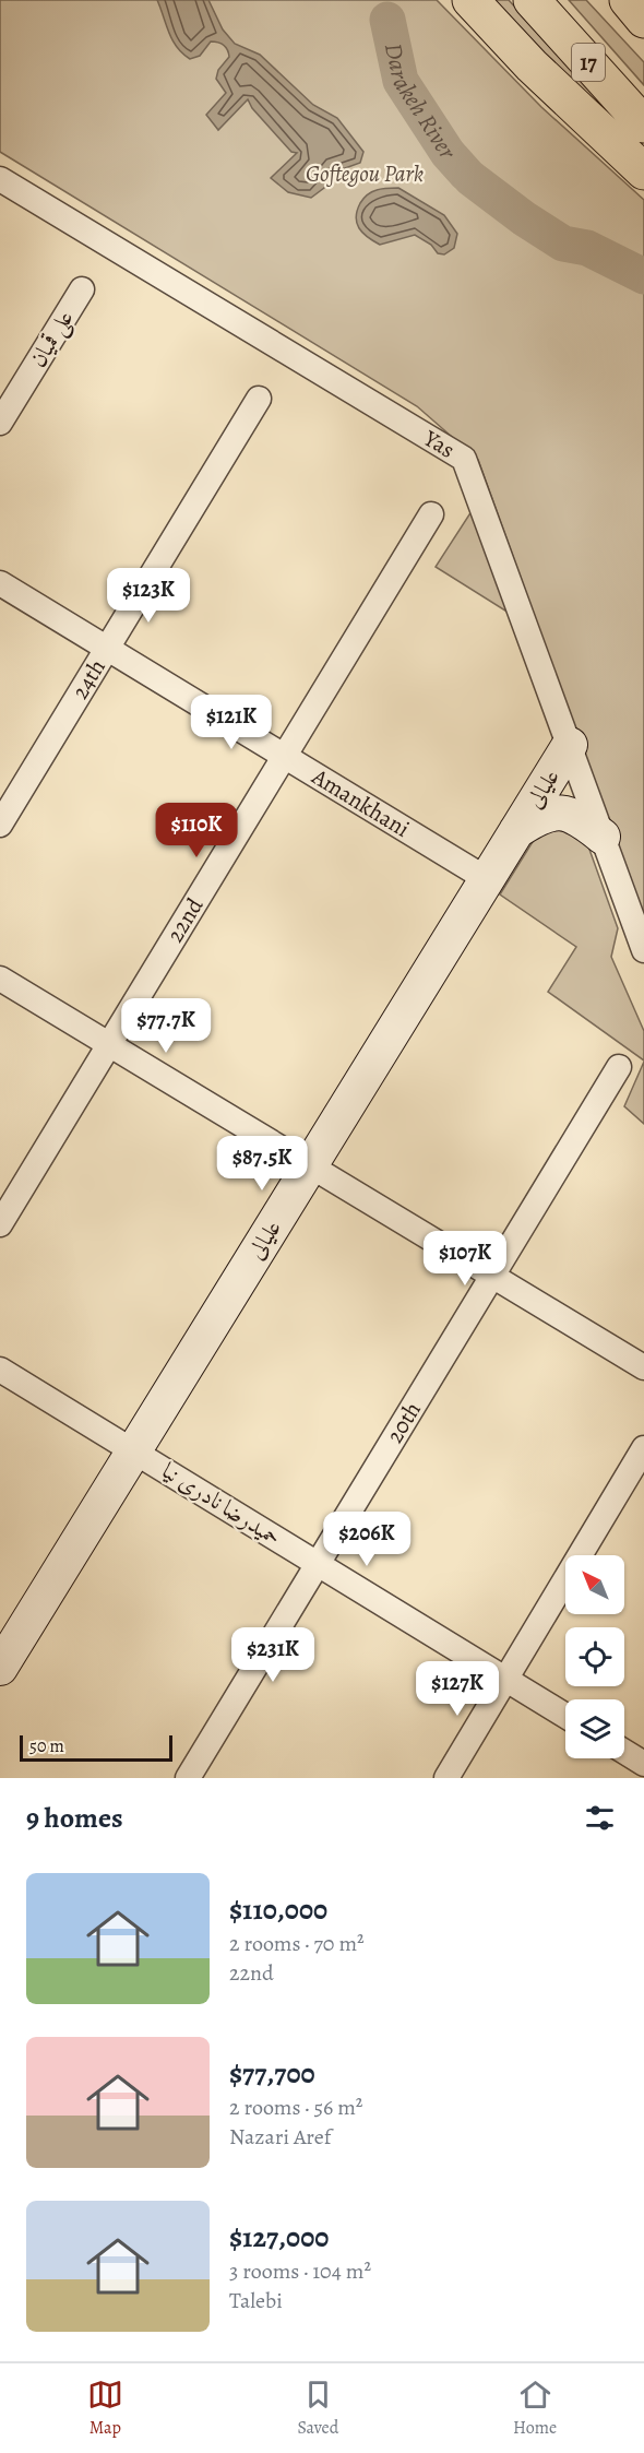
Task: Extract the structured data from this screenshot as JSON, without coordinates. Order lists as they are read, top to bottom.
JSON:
{
  "streets": {
    "highway": ["17"],
    "street": [
      "علی قمیان",
      "Yas",
      "24th",
      "علیالی",
      "Amankhani",
      "22nd",
      "20th",
      "حمیدرضا نادری نیا"
    ]
  },
  "crossings": [
    ["Yas", "علیالی"],
    ["24th", "Amankhani"],
    ["علیالی", "Amankhani"],
    ["علیالی", "حمیدرضا نادری نیا"],
    ["Amankhani", "22nd"],
    ["20th", "حمیدرضا نادری نیا"]
  ],
  "water": ["Darakeh River"],
  "parks": ["Goftegou Park"],
  "scale_bar": "50 m",
  "north": "top left",
  "page": {
    "price": [
      "$123K",
      "$121K",
      "$110K",
      "$77.7K",
      "$87.5K",
      "$107K",
      "$206K",
      "$231K",
      "$127K"
    ],
    "scale": "50 m",
    "heading": "9 homes",
    "list": [
      {
        "name": "$110,000",
        "note": "2 rooms · 70 m² · 22nd"
      },
      {
        "name": "$77,700",
        "note": "2 rooms · 56 m² · Nazari Aref"
      },
      {
        "name": "$127,000",
        "note": "3 rooms · 104 m² · Talebi"
      }
    ],
    "tabs": ["Map", "Saved", "Home"]
  }
}
